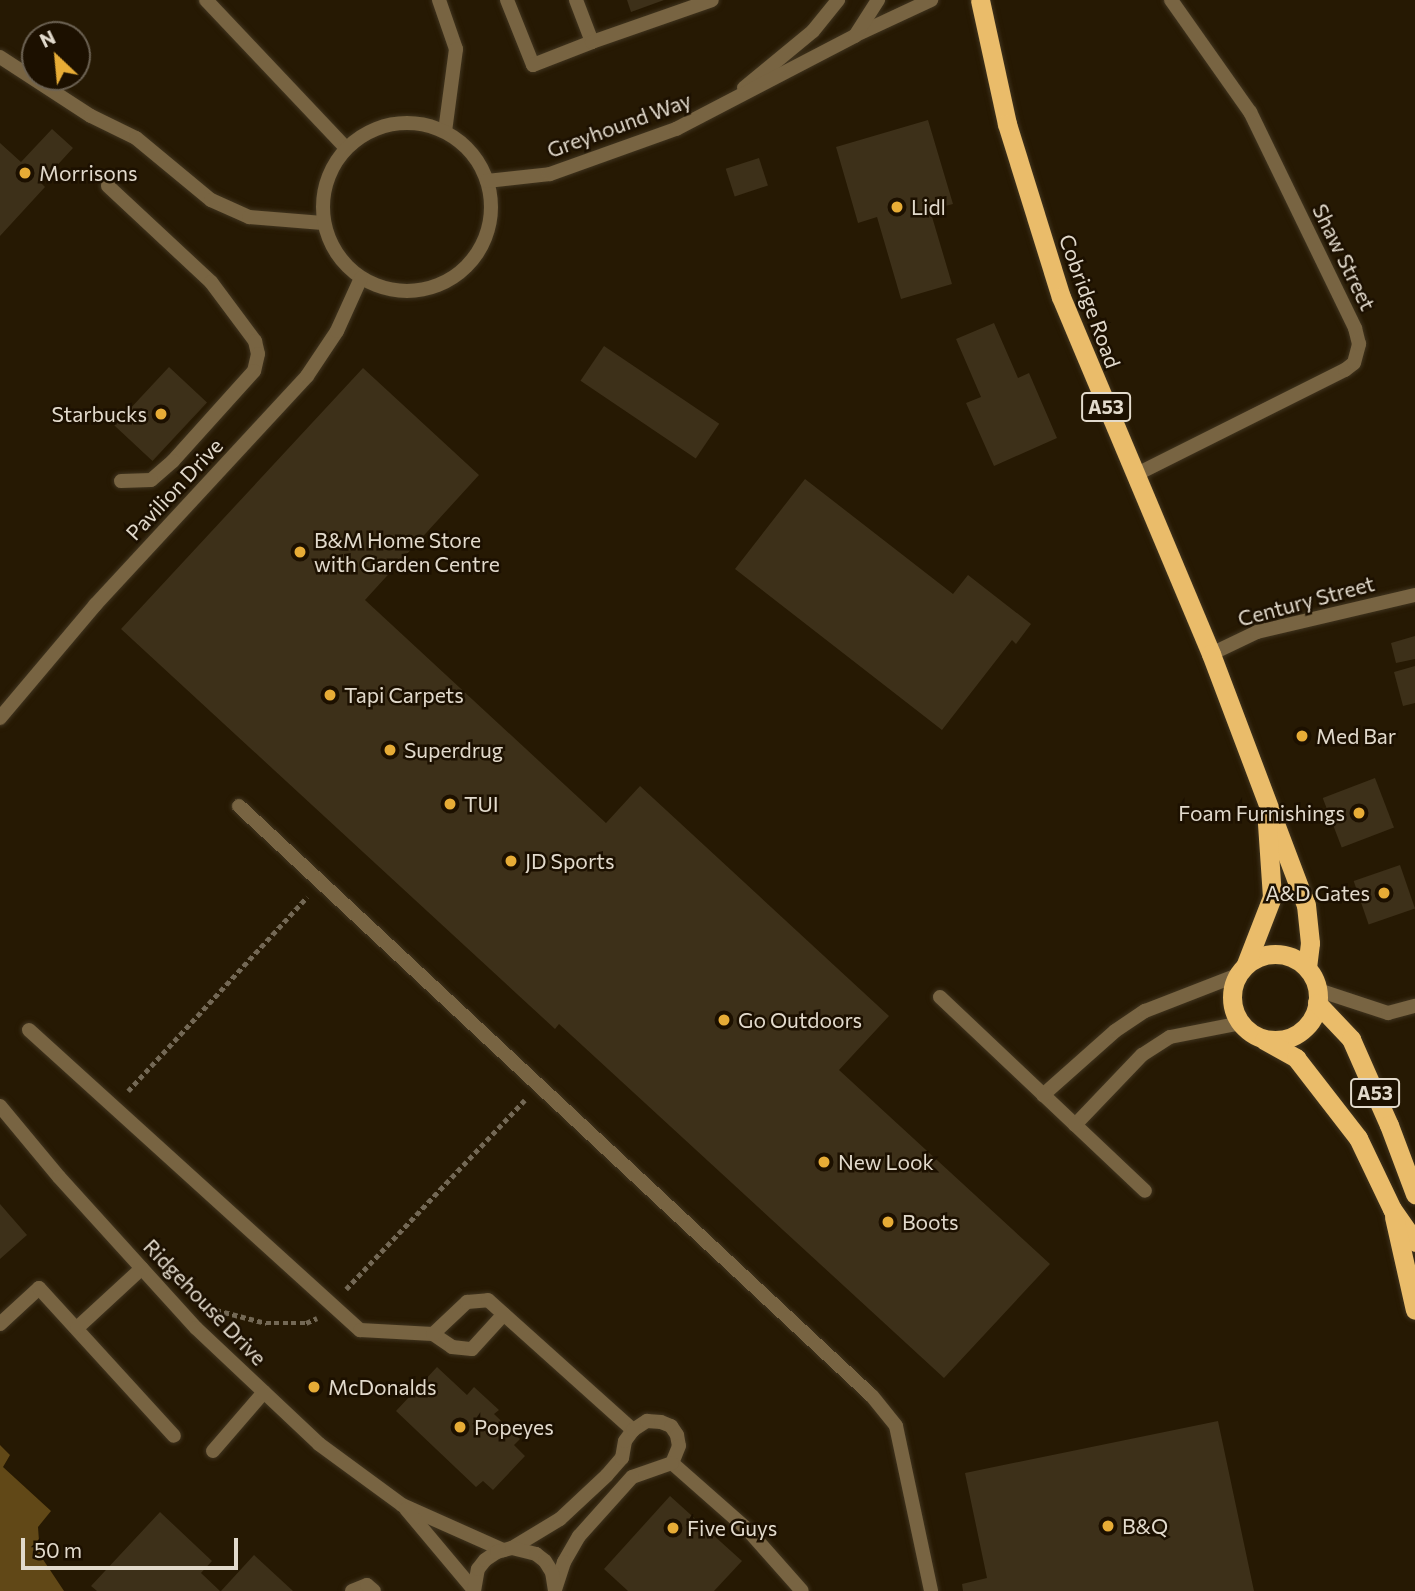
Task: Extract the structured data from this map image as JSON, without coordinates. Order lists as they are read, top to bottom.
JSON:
{
  "streets": {
    "highway": ["Cobridge Road", "A53"],
    "street": [
      "Greyhound Way",
      "Shaw Street",
      "Pavilion Drive",
      "Century Street",
      "Ridgehouse Drive"
    ]
  },
  "crossings": [
    ["Greyhound Way", "Pavilion Drive"],
    ["Shaw Street", "Cobridge Road"],
    ["Cobridge Road", "A53"],
    ["Cobridge Road", "Century Street"]
  ],
  "places": [
    "Morrisons",
    "Lidl",
    "Starbucks",
    "B&M Home Store with Garden Centre",
    "Tapi Carpets",
    "Med Bar",
    "Superdrug",
    "TUI",
    "Foam Furnishings",
    "JD Sports",
    "A&D Gates",
    "Go Outdoors",
    "New Look",
    "Boots",
    "McDonalds",
    "Popeyes",
    "B&Q",
    "Five Guys"
  ],
  "scale_bar": "50 m",
  "north": "top left"
}
